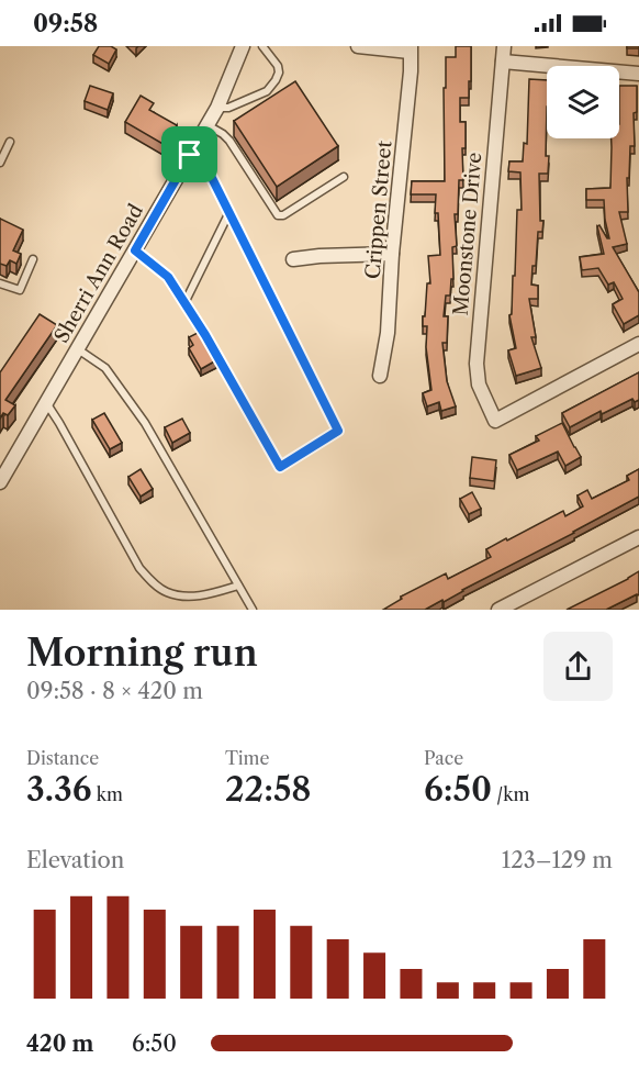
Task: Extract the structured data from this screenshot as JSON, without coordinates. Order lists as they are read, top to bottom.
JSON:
{
  "streets": {
    "street": ["Crippen Street", "Moonstone Drive", "Sherri Ann Road"]
  },
  "page": {
    "status": "09:58",
    "heading": ["Morning run", "09:58 · 8 × 420 m"],
    "stats": [
      ["Distance", "3.36 km"],
      ["Time", "22:58"],
      ["Pace", "6:50 /km"]
    ],
    "chart": ["Elevation", "123–129 m"],
    "list": [
      {
        "name": "420 m",
        "note": "6:50"
      }
    ]
  }
}
